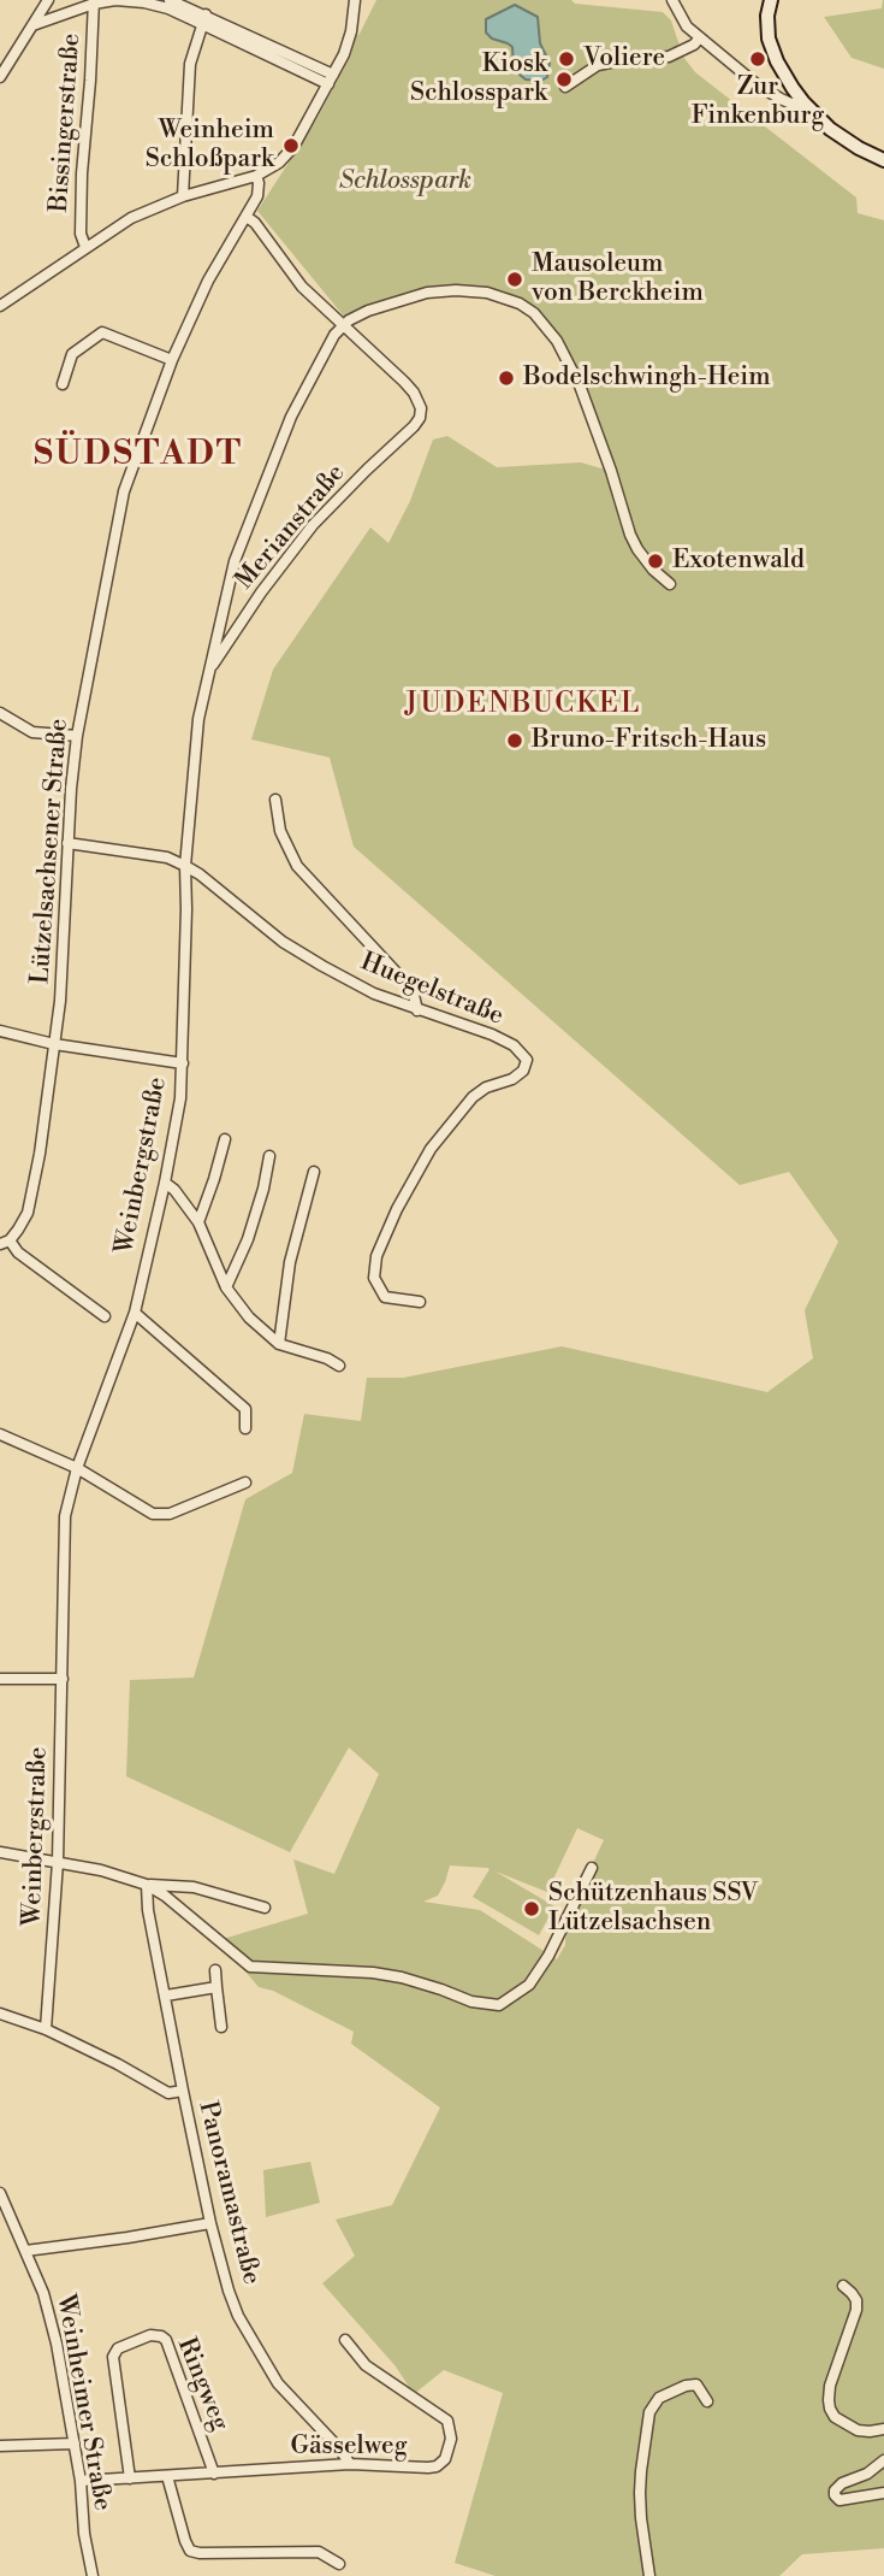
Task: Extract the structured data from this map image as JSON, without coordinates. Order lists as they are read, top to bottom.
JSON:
{
  "streets": {
    "street": [
      "Bissingerstraße",
      "Merianstraße",
      "Lützelsachsener Straße",
      "Huegelstraße",
      "Weinbergstraße",
      "Panoramastraße",
      "Ringweg",
      "Weinheimer Straße",
      "Gässelweg"
    ]
  },
  "crossings": [
    ["Merianstraße", "Weinbergstraße"],
    ["Lützelsachsener Straße", "Huegelstraße"],
    ["Huegelstraße", "Weinbergstraße"],
    ["Panoramastraße", "Gässelweg"],
    ["Ringweg", "Gässelweg"],
    ["Weinheimer Straße", "Gässelweg"]
  ],
  "districts": ["SÜDSTADT", "JUDENBUCKEL"],
  "parks": ["Schlosspark"],
  "places": [
    "Voliere",
    "Zur Finkenburg",
    "Kiosk Schlosspark",
    "Weinheim Schloßpark",
    "Mausoleum von Berckheim",
    "Bodelschwingh-Heim",
    "Exotenwald",
    "Bruno-Fritsch-Haus",
    "Schützenhaus SSV Lützelsachsen"
  ]
}
